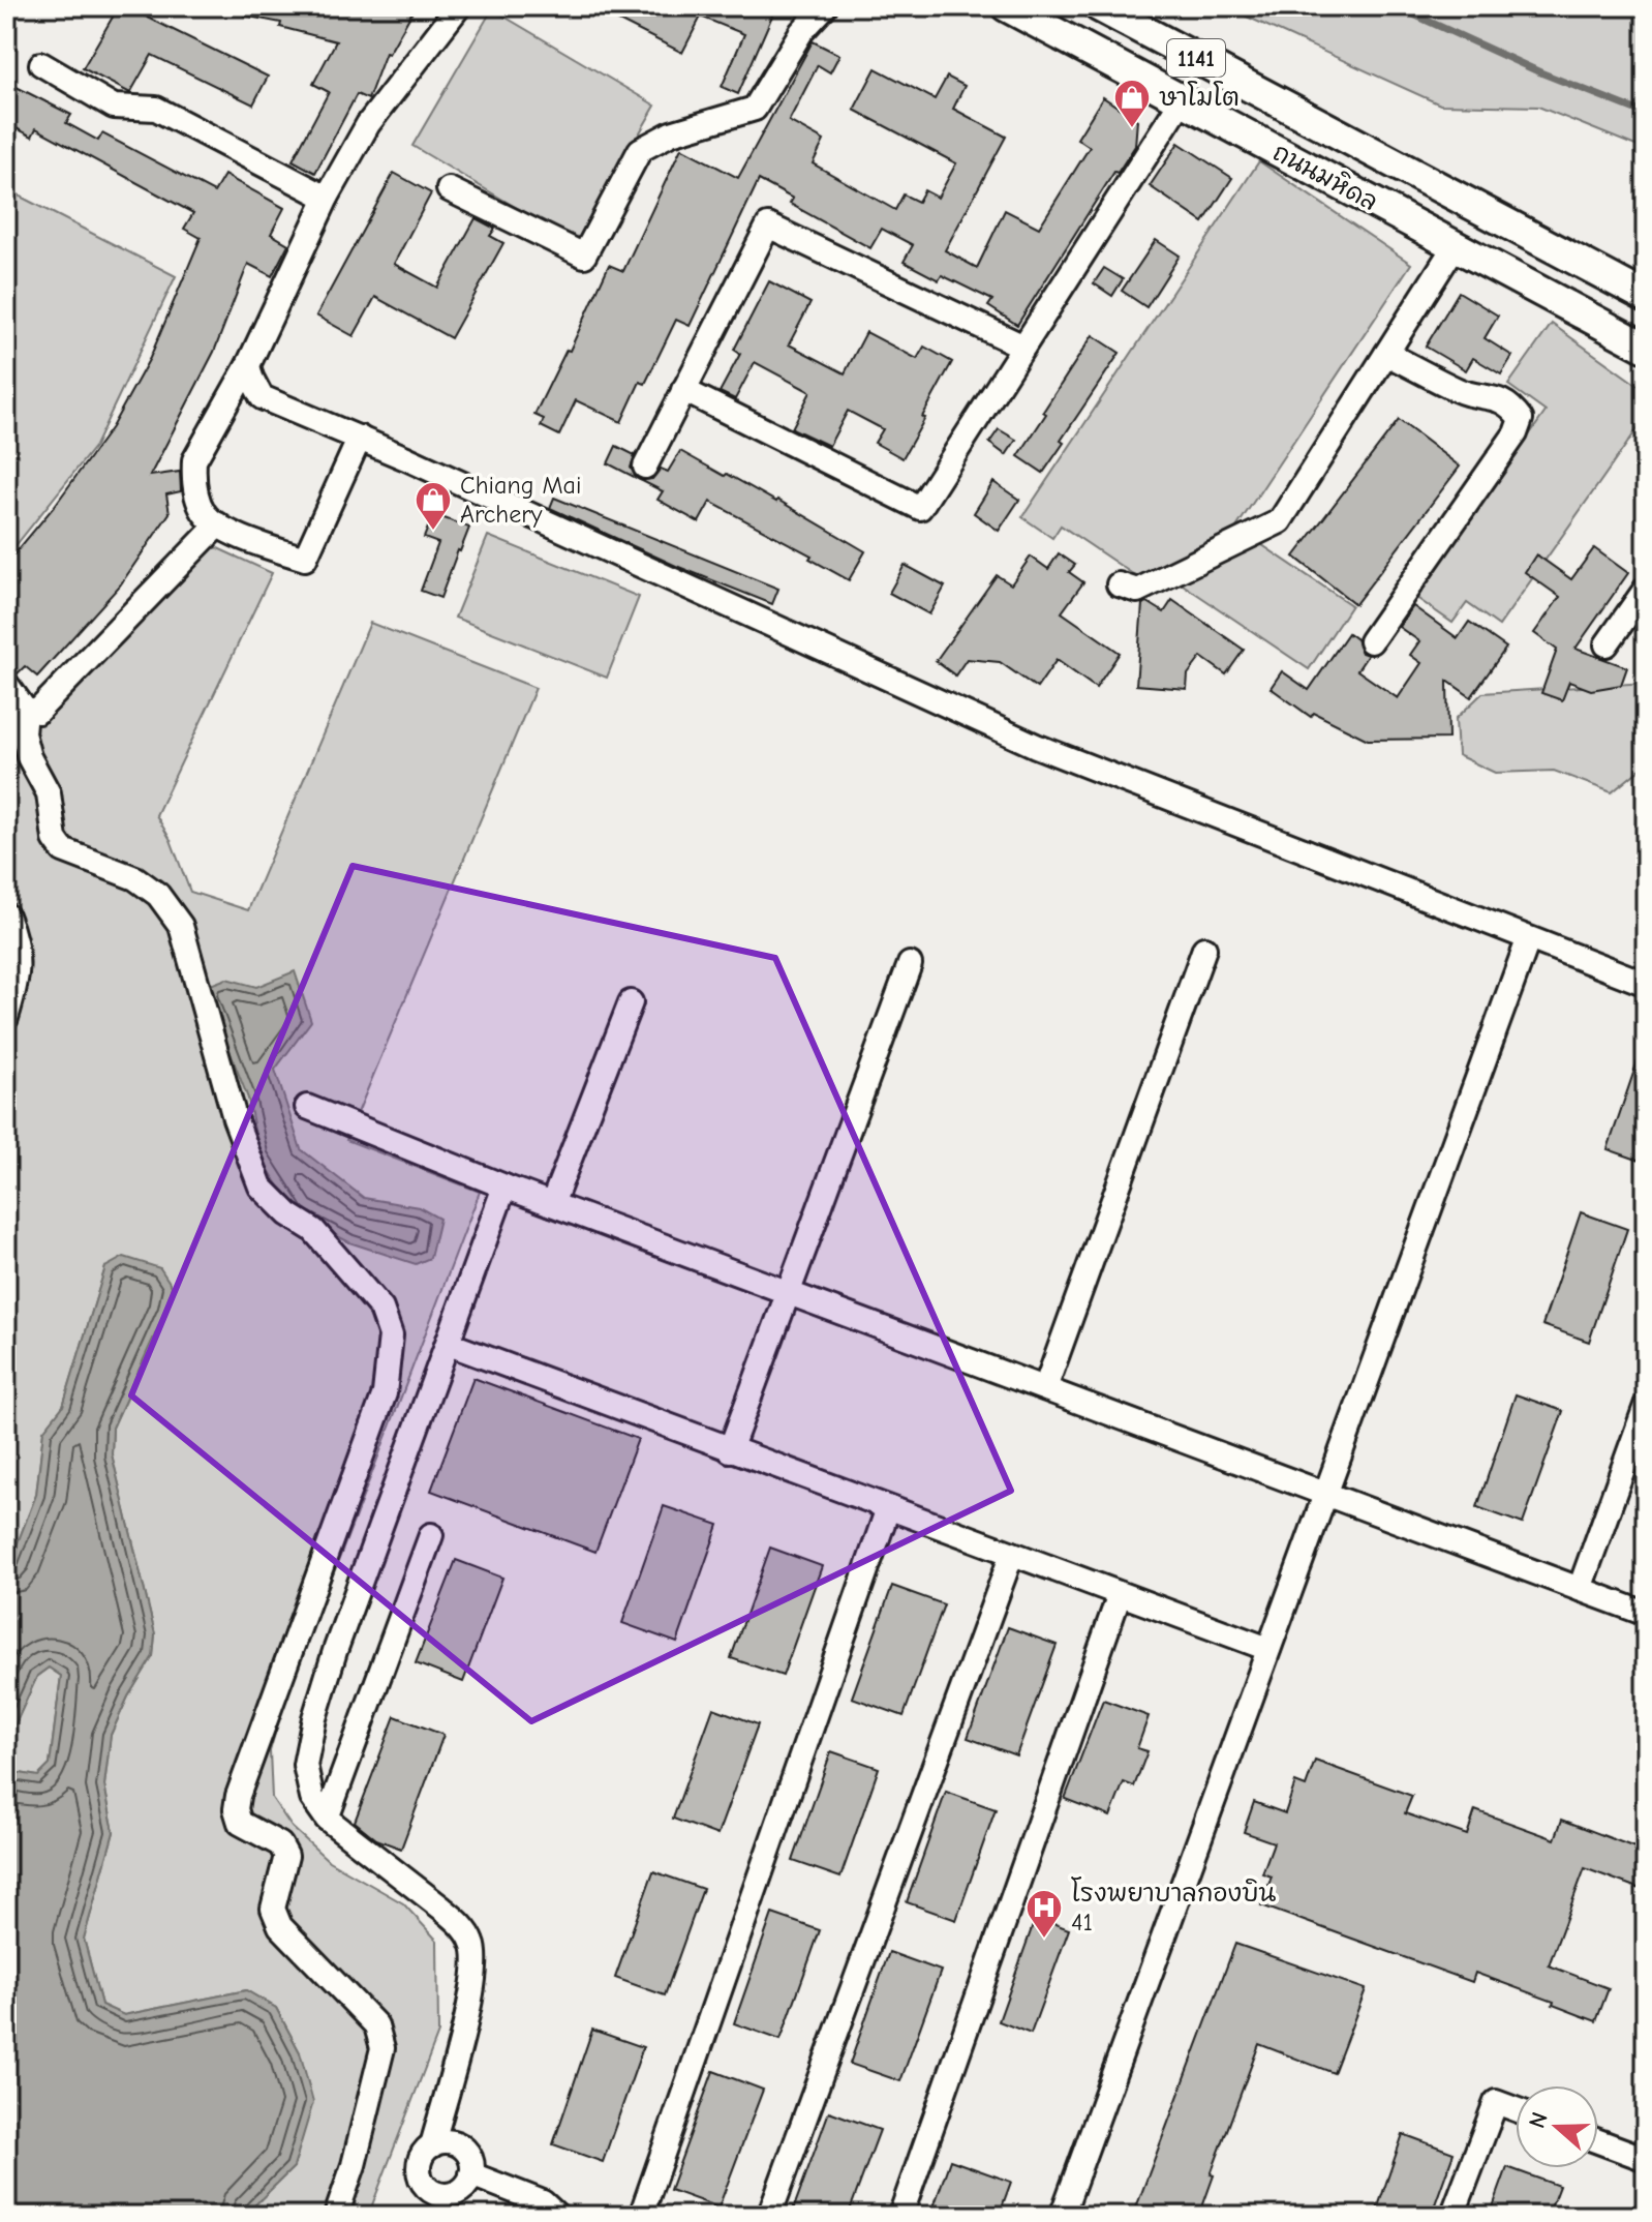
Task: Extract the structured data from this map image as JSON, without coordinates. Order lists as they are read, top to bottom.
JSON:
{
  "streets": {
    "main road": ["1141", "ถนนมหิดล"]
  },
  "places": {
    "shop": ["ษาโมโต", "Chiang Mai Archery"],
    "hospital": ["โรงพยาบาลกองบิน 41"]
  },
  "north": "left"
}
